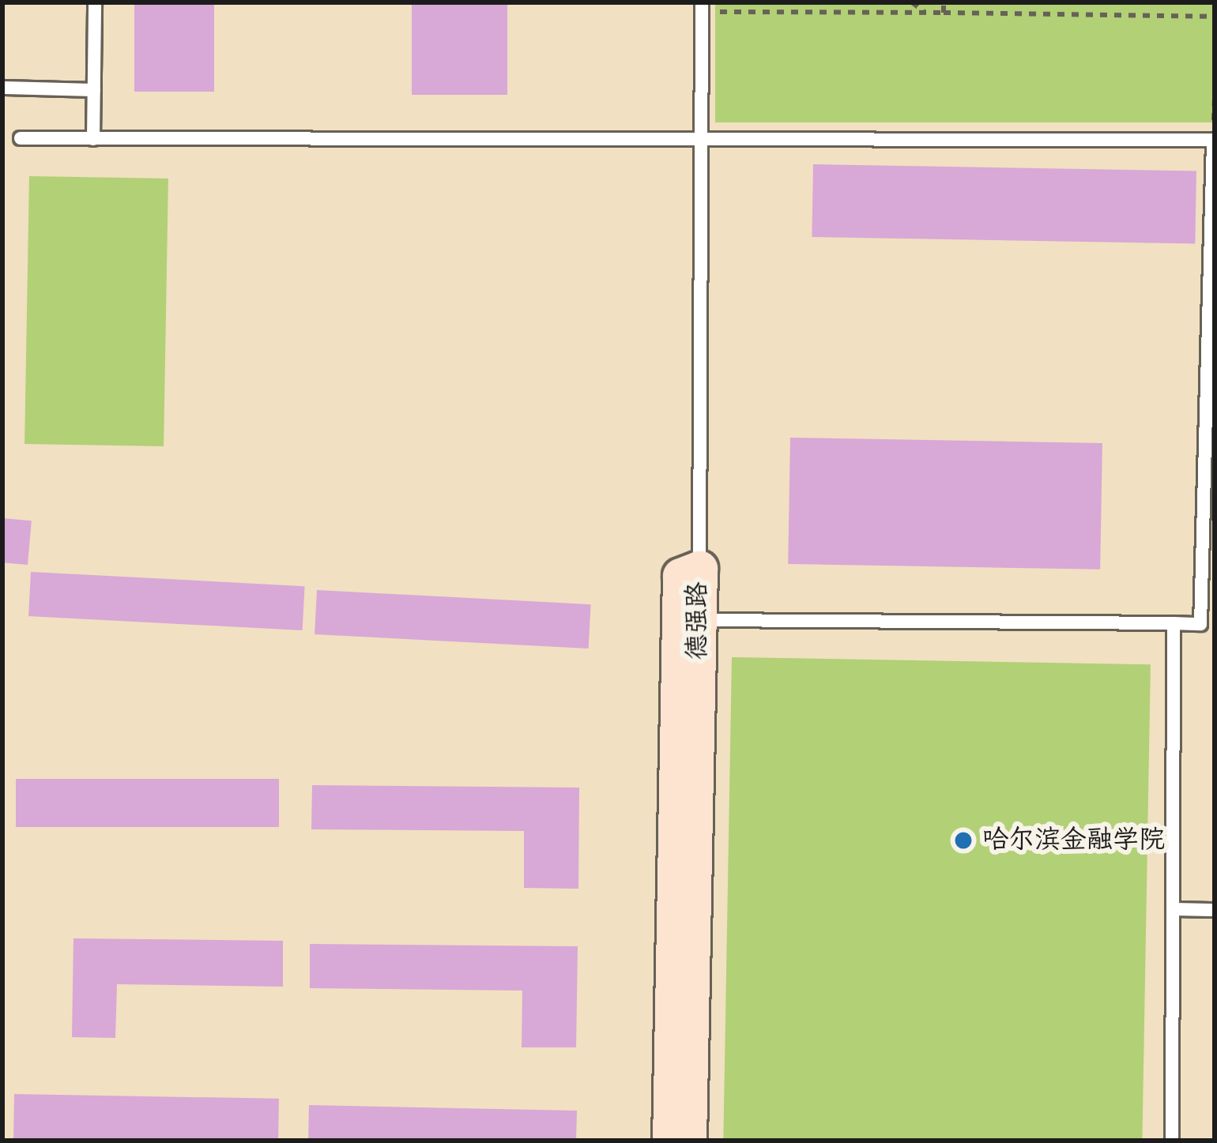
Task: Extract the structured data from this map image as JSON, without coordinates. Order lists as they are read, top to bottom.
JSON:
{
  "streets": {
    "street": ["德强路"]
  },
  "places": ["哈尔滨金融学院"]
}
